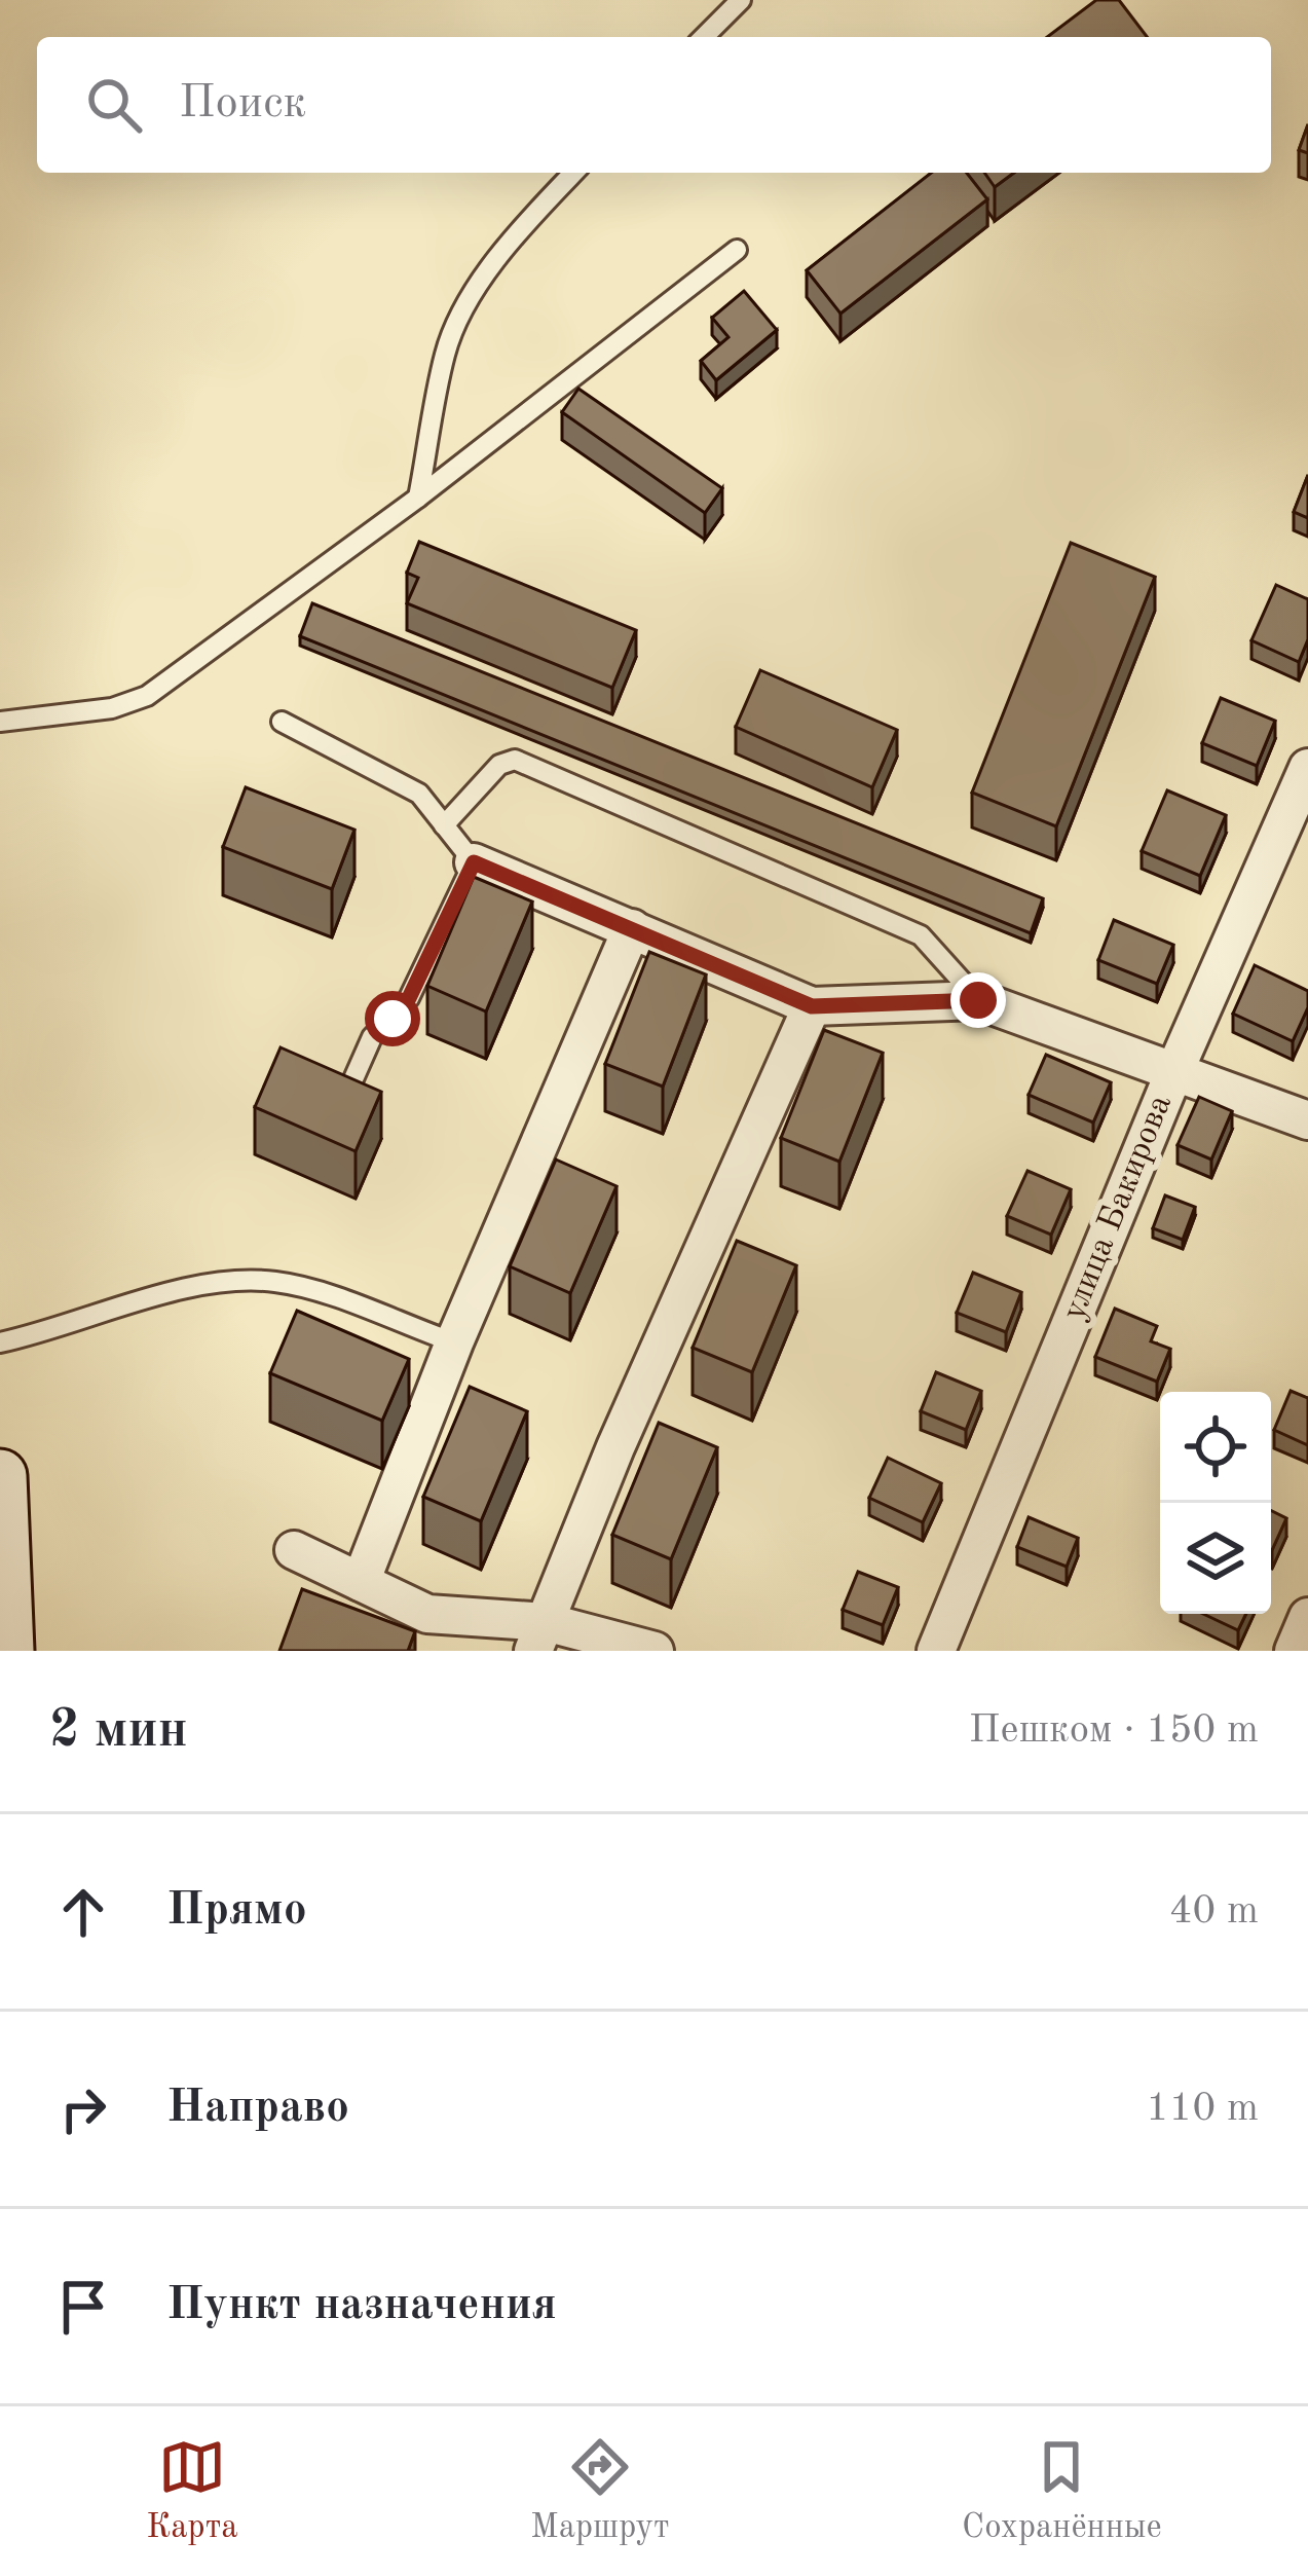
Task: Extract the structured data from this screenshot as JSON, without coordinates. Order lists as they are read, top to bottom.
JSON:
{
  "streets": {
    "street": ["улица Бакирова"]
  },
  "page": {
    "search": "Поиск",
    "heading": ["2 мин", "Пешком · 150 m"],
    "list": [
      ["Прямо", "40 m"],
      ["Направо", "110 m"],
      "Пункт назначения"
    ],
    "nav": ["Карта", "Маршрут", "Сохранённые"]
  }
}
